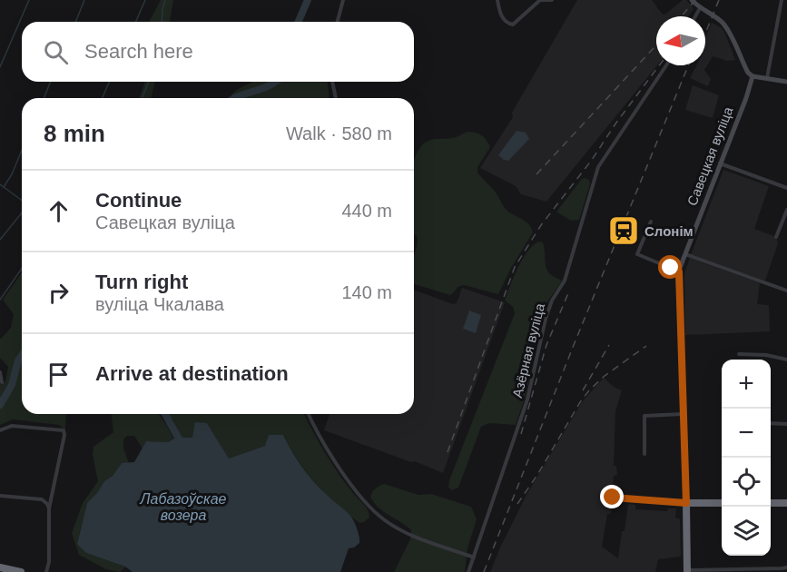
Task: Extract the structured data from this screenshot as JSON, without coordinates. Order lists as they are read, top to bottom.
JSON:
{
  "streets": {
    "highway": ["Савецкая вуліца"],
    "street": ["Азёрная вуліца"]
  },
  "water": ["Лабазоўскае возера"],
  "places": {
    "station": ["Слонім"]
  },
  "north": "left",
  "page": {
    "search": "Search here",
    "heading": ["8 min", "Walk · 580 m"],
    "list": [
      ["Continue", "Савецкая вуліца", "440 m"],
      ["Turn right", "вуліца Чкалава", "140 m"],
      "Arrive at destination"
    ],
    "map_buttons": ["+", "−"]
  }
}
